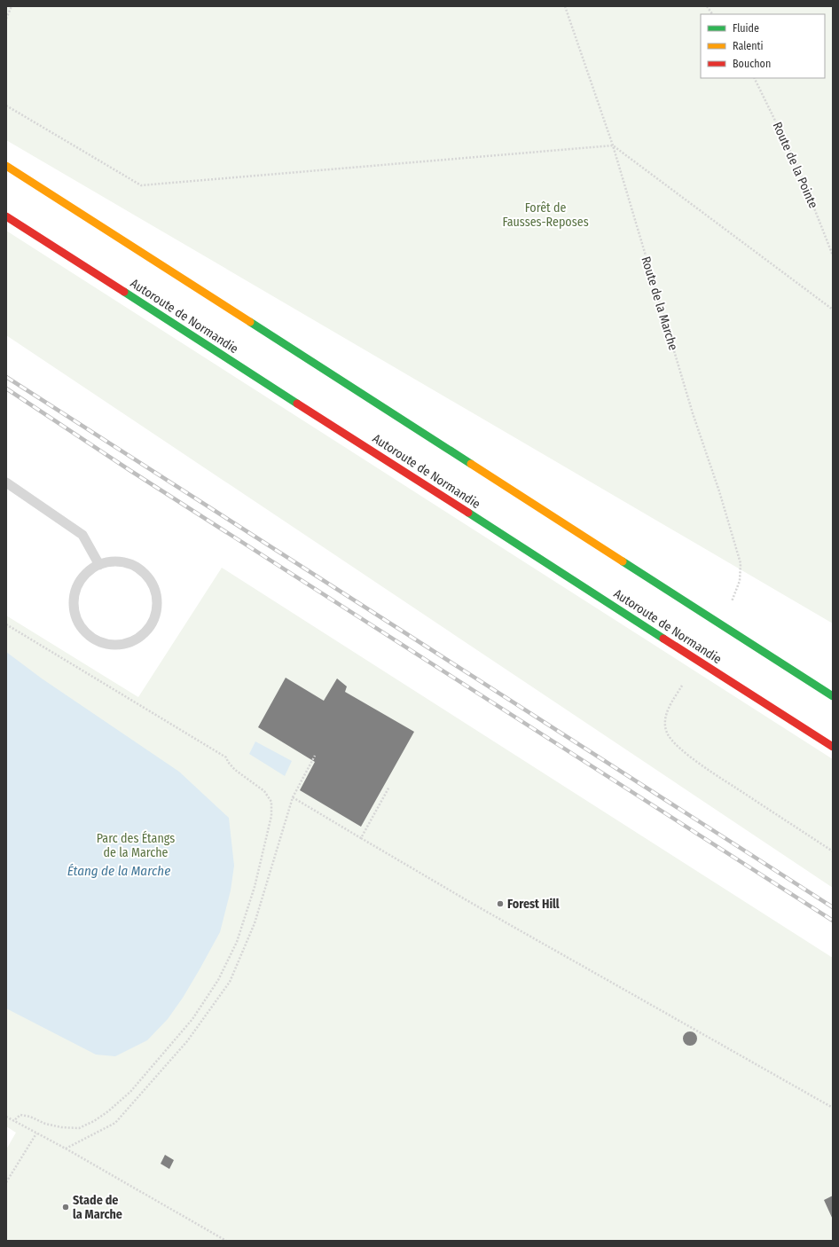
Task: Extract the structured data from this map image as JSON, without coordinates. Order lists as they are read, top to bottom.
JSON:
{
  "streets": {
    "highway": ["Autoroute de Normandie"],
    "path": ["Route de la Pointe", "Route de la Marche"]
  },
  "water": ["Étang de la Marche"],
  "parks": ["Forêt de Fausses-Reposes", "Parc des Étangs de la Marche"],
  "places": ["Forest Hill", "Stade de la Marche"],
  "legend": ["Fluide", "Ralenti", "Bouchon"]
}
